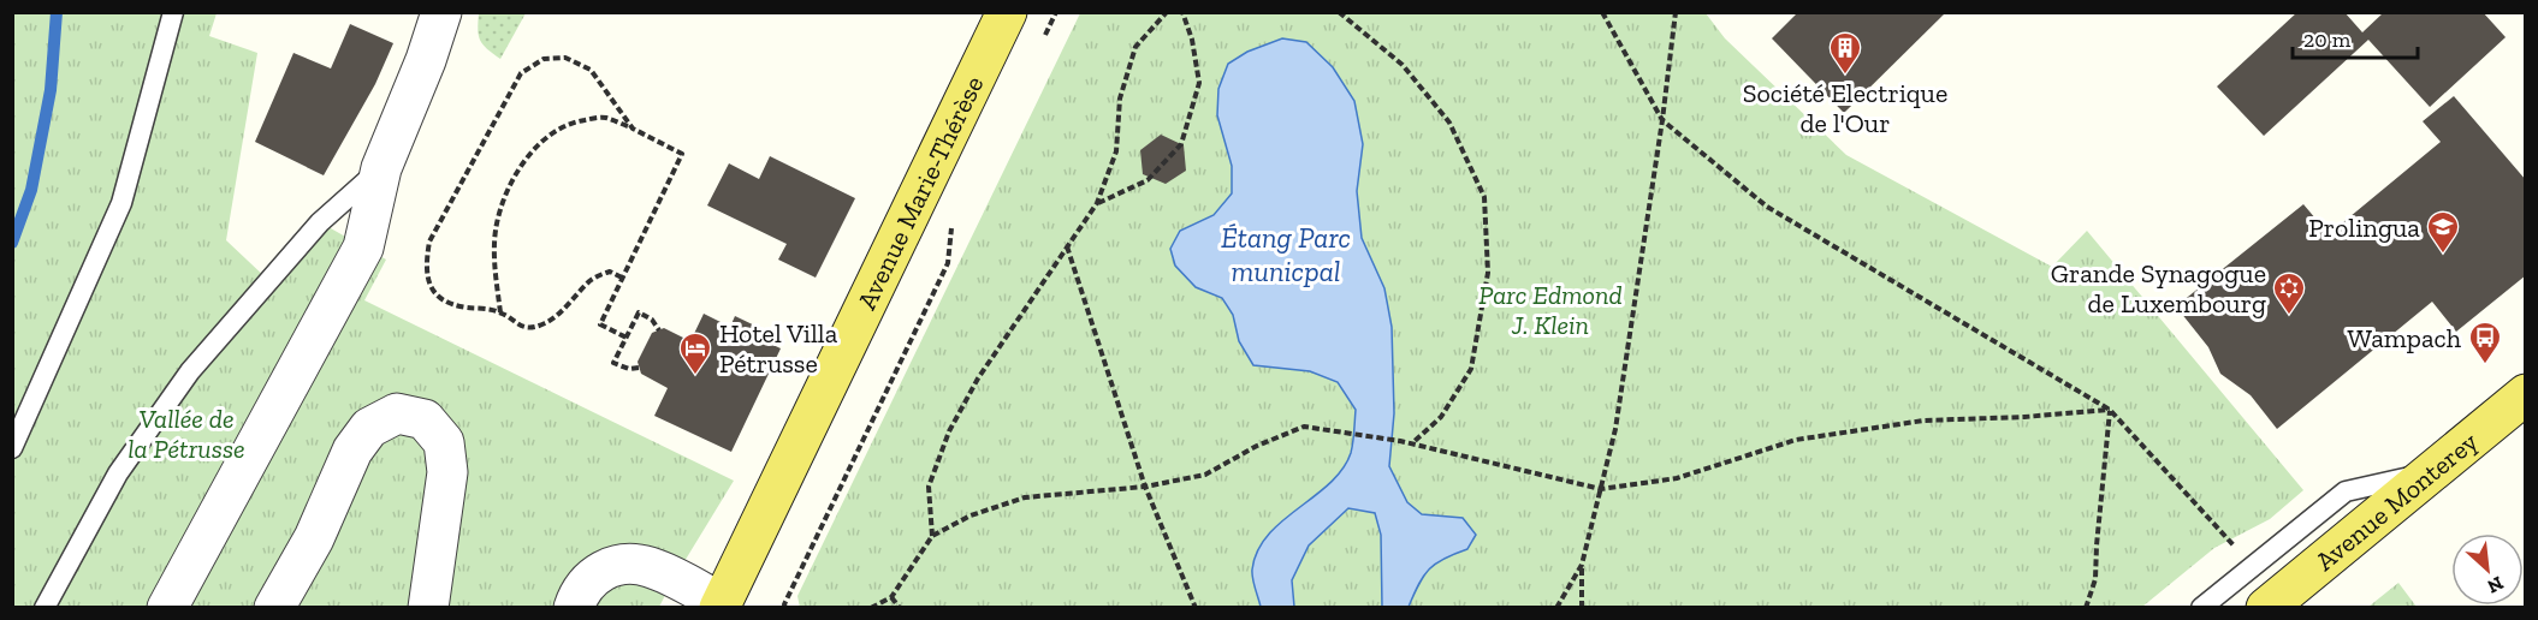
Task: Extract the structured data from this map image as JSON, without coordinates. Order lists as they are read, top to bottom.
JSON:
{
  "streets": {
    "main road": ["Avenue Marie-Thérèse", "Avenue Monterey"]
  },
  "water": ["Étang Parc municpal"],
  "parks": ["Parc Edmond J. Klein", "Vallée de la Pétrusse"],
  "places": {
    "building": ["Société Electrique de l'Our"],
    "school or university": ["Prolingua"],
    "synagogue": ["Grande Synagogue de Luxembourg"],
    "bus stop": ["Wampach"],
    "hotel": ["Hotel Villa Pétrusse"]
  },
  "scale_bar": "20 m",
  "north": "bottom right"
}
